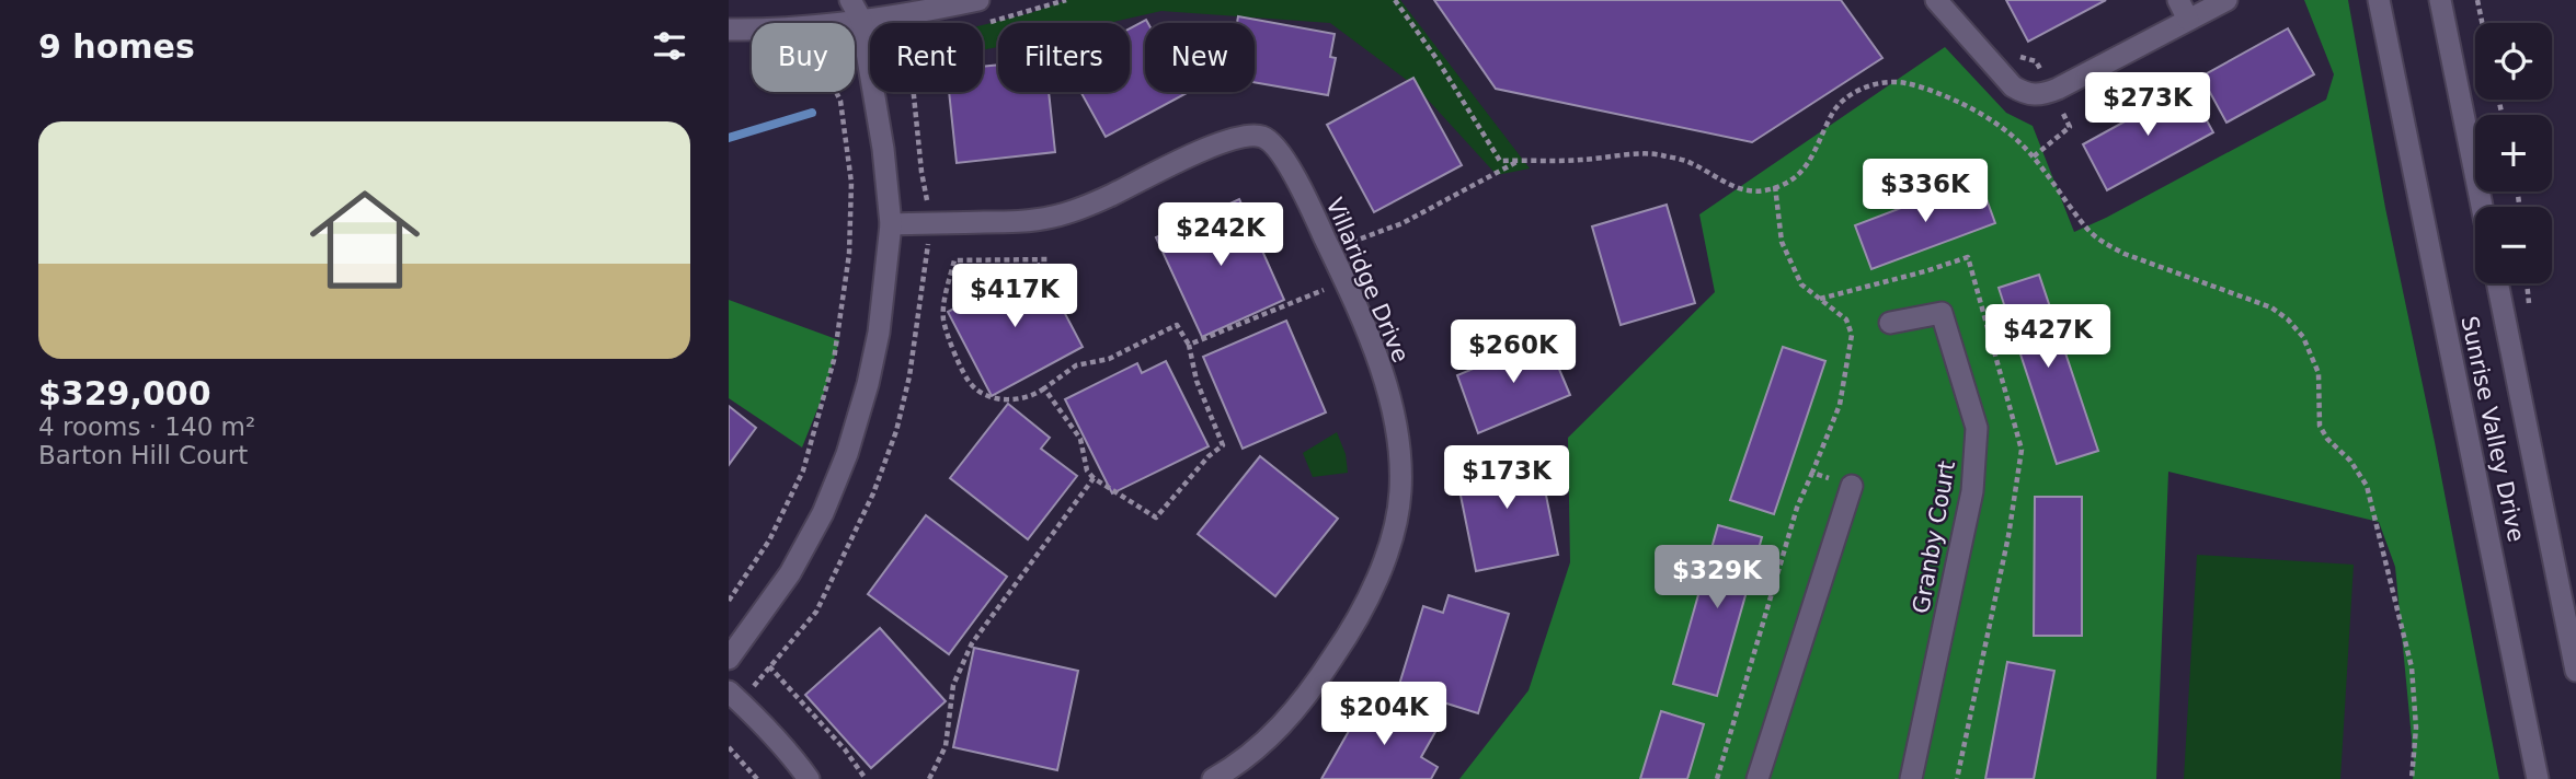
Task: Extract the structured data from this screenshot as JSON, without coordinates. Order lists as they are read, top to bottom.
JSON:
{
  "streets": {
    "street": ["Villaridge Drive", "Sunrise Valley Drive", "Granby Court"]
  },
  "page": {
    "heading": "9 homes",
    "map_buttons": ["+", "−"],
    "chip": [
      "Buy",
      "Rent",
      "Filters",
      "New"
    ],
    "price": [
      "$273K",
      "$336K",
      "$242K",
      "$417K",
      "$427K",
      "$260K",
      "$173K",
      "$329K",
      "$204K"
    ],
    "list": [
      {
        "name": "$329,000",
        "note": "4 rooms · 140 m² · Barton Hill Court"
      }
    ]
  }
}
